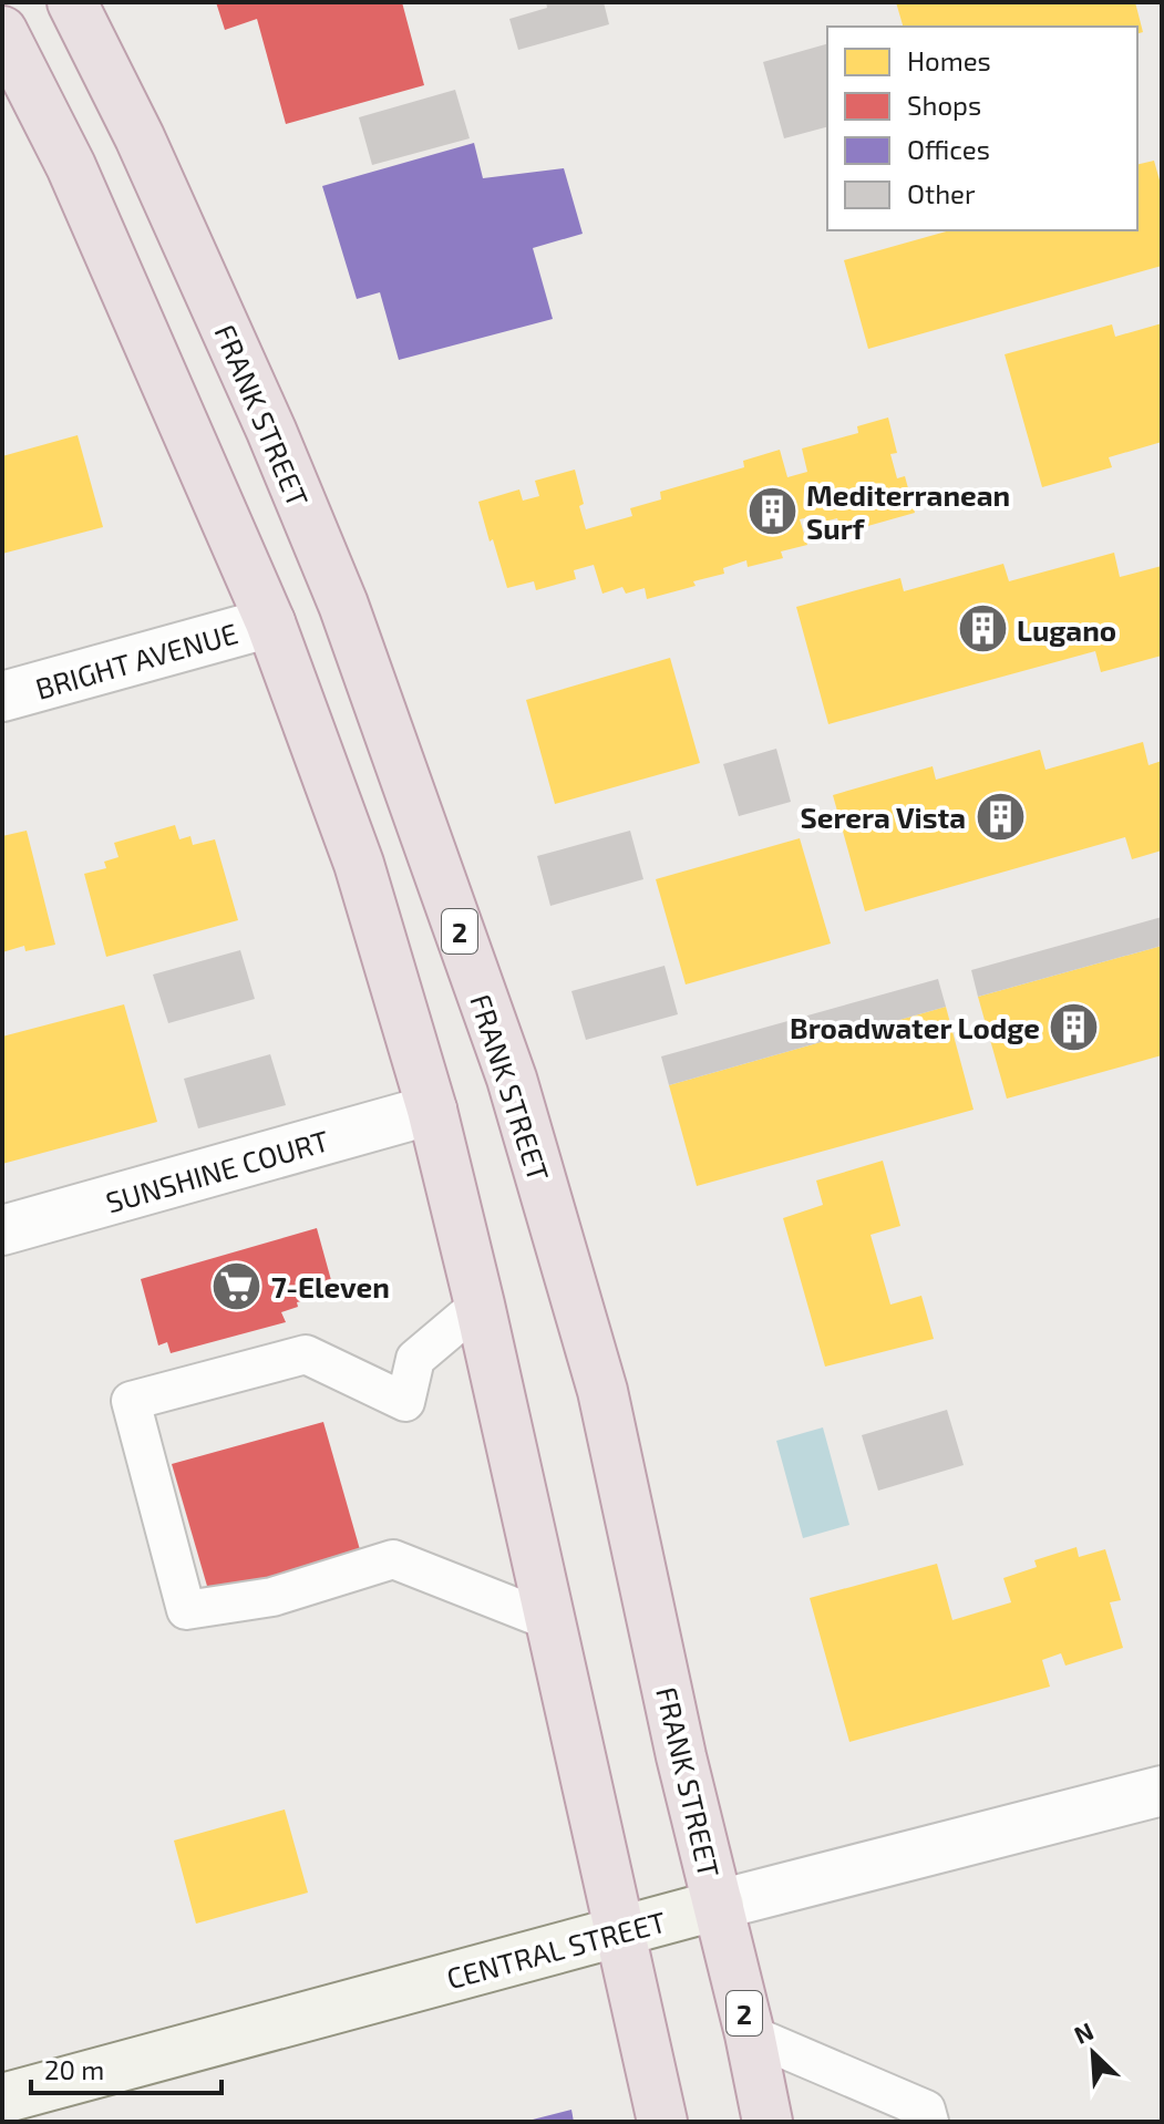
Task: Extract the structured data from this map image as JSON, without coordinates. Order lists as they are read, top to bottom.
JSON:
{
  "streets": {
    "highway": ["FRANK STREET", "2"],
    "main road": ["CENTRAL STREET"],
    "street": ["BRIGHT AVENUE", "SUNSHINE COURT"]
  },
  "crossings": [
    ["FRANK STREET", "CENTRAL STREET"]
  ],
  "places": {
    "building": [
      "Mediterranean Surf",
      "Lugano",
      "Serera Vista",
      "Broadwater Lodge"
    ],
    "supermarket": ["7-Eleven"]
  },
  "legend": [
    "Homes",
    "Shops",
    "Offices",
    "Other"
  ],
  "scale_bar": "20 m",
  "north": "top left"
}
